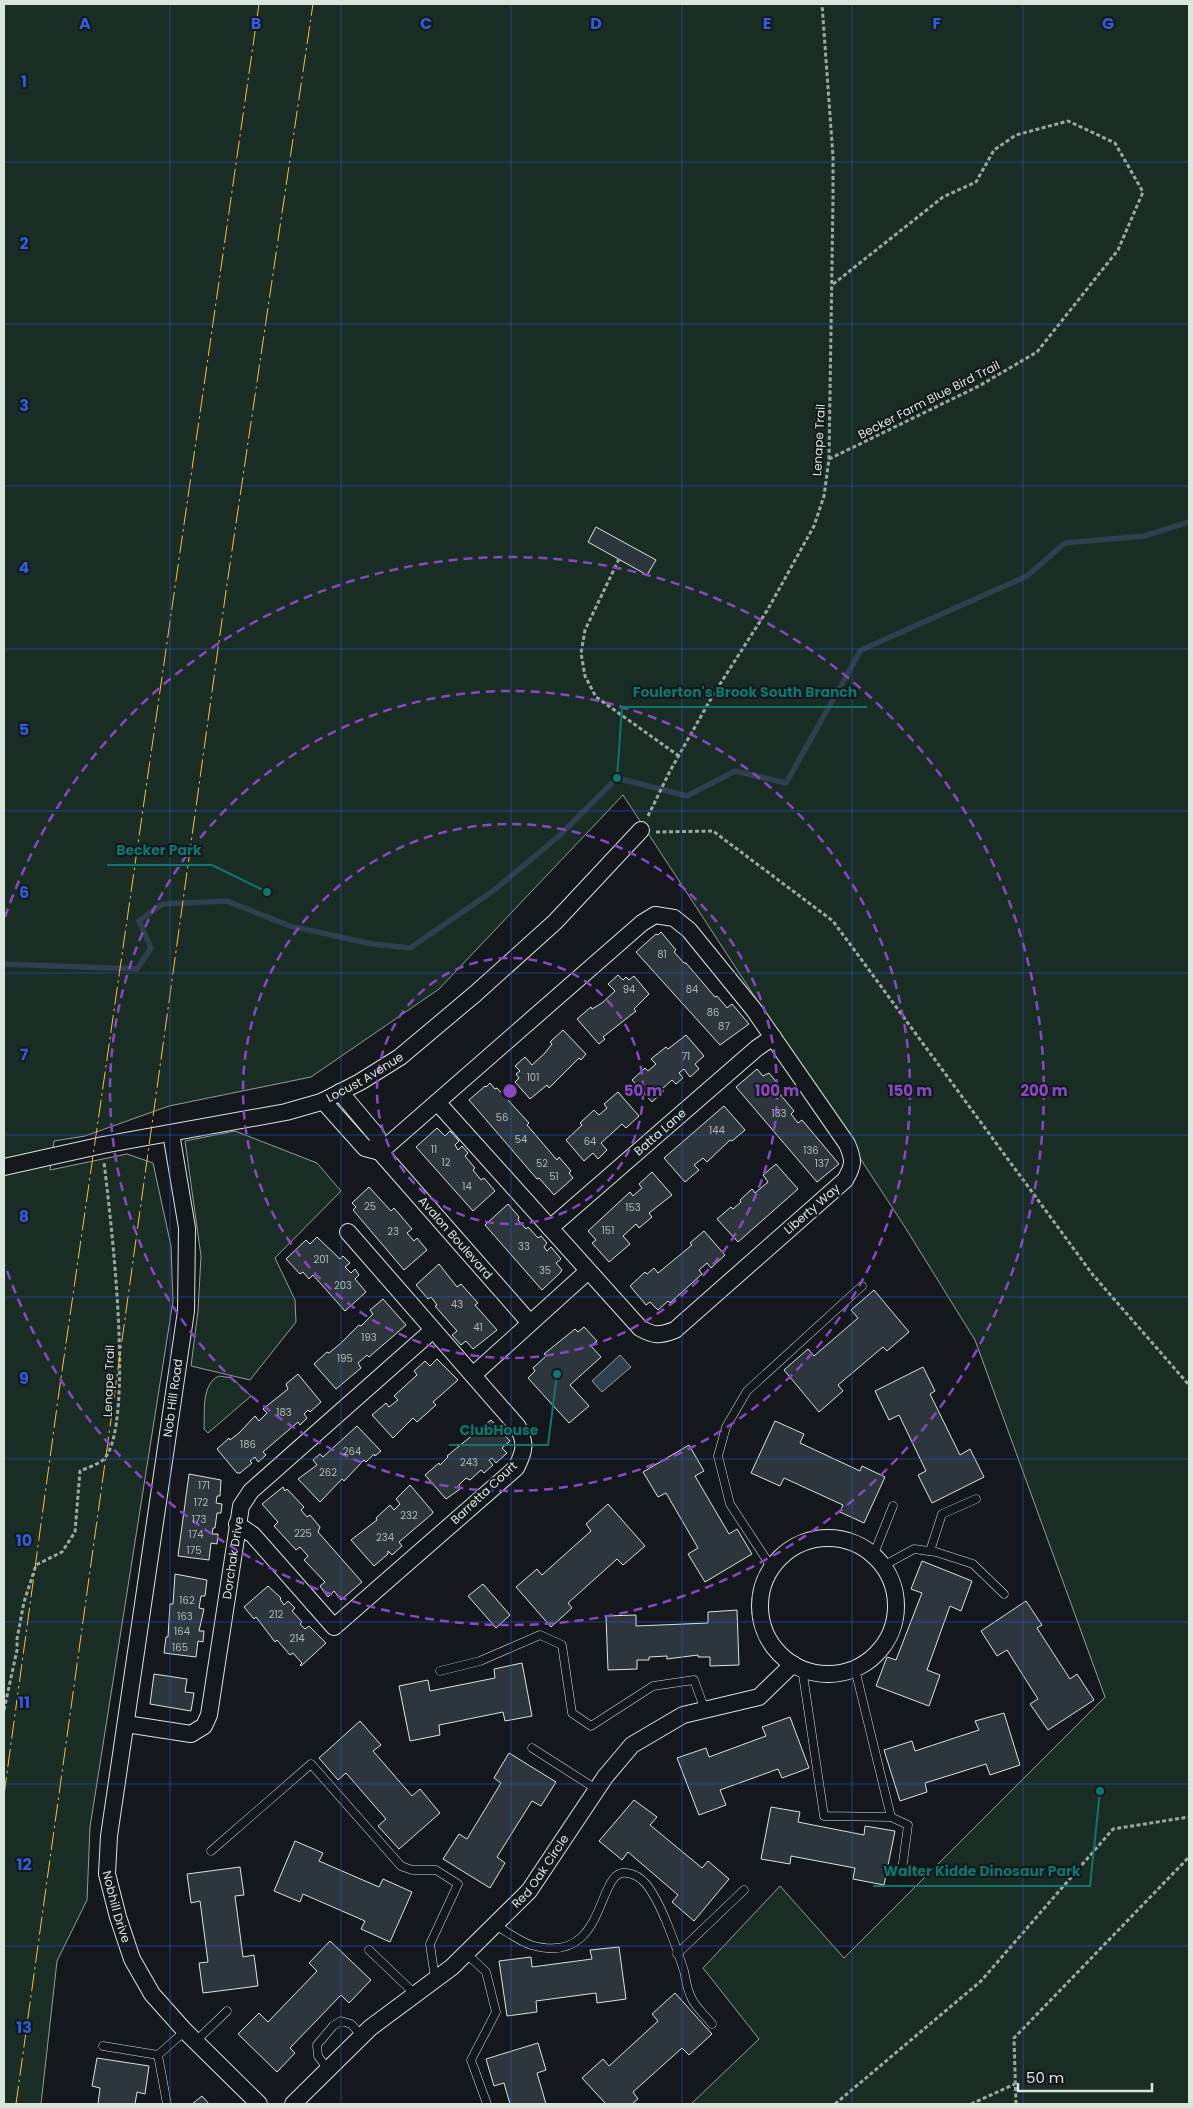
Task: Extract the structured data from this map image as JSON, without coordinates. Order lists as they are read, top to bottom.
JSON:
{
  "streets": {
    "street": [
      "Locust Avenue",
      "Batta Lane",
      "Liberty Way",
      "Avalon Boulevard",
      "Nob Hill Road",
      "Barretta Court",
      "Dorchak Drive",
      "Red Oak Circle",
      "Nobhill Drive"
    ],
    "path": ["Becker Farm Blue Bird Trail", "Lenape Trail"]
  },
  "crossings": [
    ["Becker Farm Blue Bird Trail", "Lenape Trail"],
    ["Lenape Trail", "Locust Avenue"],
    ["Locust Avenue", "Avalon Boulevard"],
    ["Locust Avenue", "Nob Hill Road"],
    ["Batta Lane", "Liberty Way"],
    ["Liberty Way", "Avalon Boulevard"],
    ["Nob Hill Road", "Nobhill Drive"],
    ["Barretta Court", "Dorchak Drive"],
    ["Dorchak Drive", "Nobhill Drive"]
  ],
  "places": [
    "Foulerton's Brook South Branch",
    "Becker Park",
    "ClubHouse",
    "Walter Kidde Dinosaur Park"
  ],
  "house_numbers": [
    "81",
    "94",
    "84",
    "86",
    "87",
    "71",
    "101",
    "133",
    "56",
    "144",
    "54",
    "64",
    "11",
    "136",
    "12",
    "52",
    "137",
    "51",
    "14",
    "25",
    "153",
    "151",
    "23",
    "33",
    "201",
    "35",
    "203",
    "43",
    "41",
    "193",
    "195",
    "183",
    "186",
    "264",
    "243",
    "262",
    "171",
    "172",
    "232",
    "173",
    "225",
    "174",
    "234",
    "175",
    "162",
    "212",
    "163",
    "164",
    "214",
    "165"
  ],
  "scale_bar": "50 m",
  "grid": {
    "columns": [
      "A",
      "B",
      "C",
      "D",
      "E",
      "F",
      "G"
    ],
    "rows": [
      "1",
      "2",
      "3",
      "4",
      "5",
      "6",
      "7",
      "8",
      "9",
      "10",
      "11",
      "12",
      "13"
    ]
  },
  "rings": [
    "50 m",
    "100 m",
    "150 m",
    "200 m"
  ]
}
